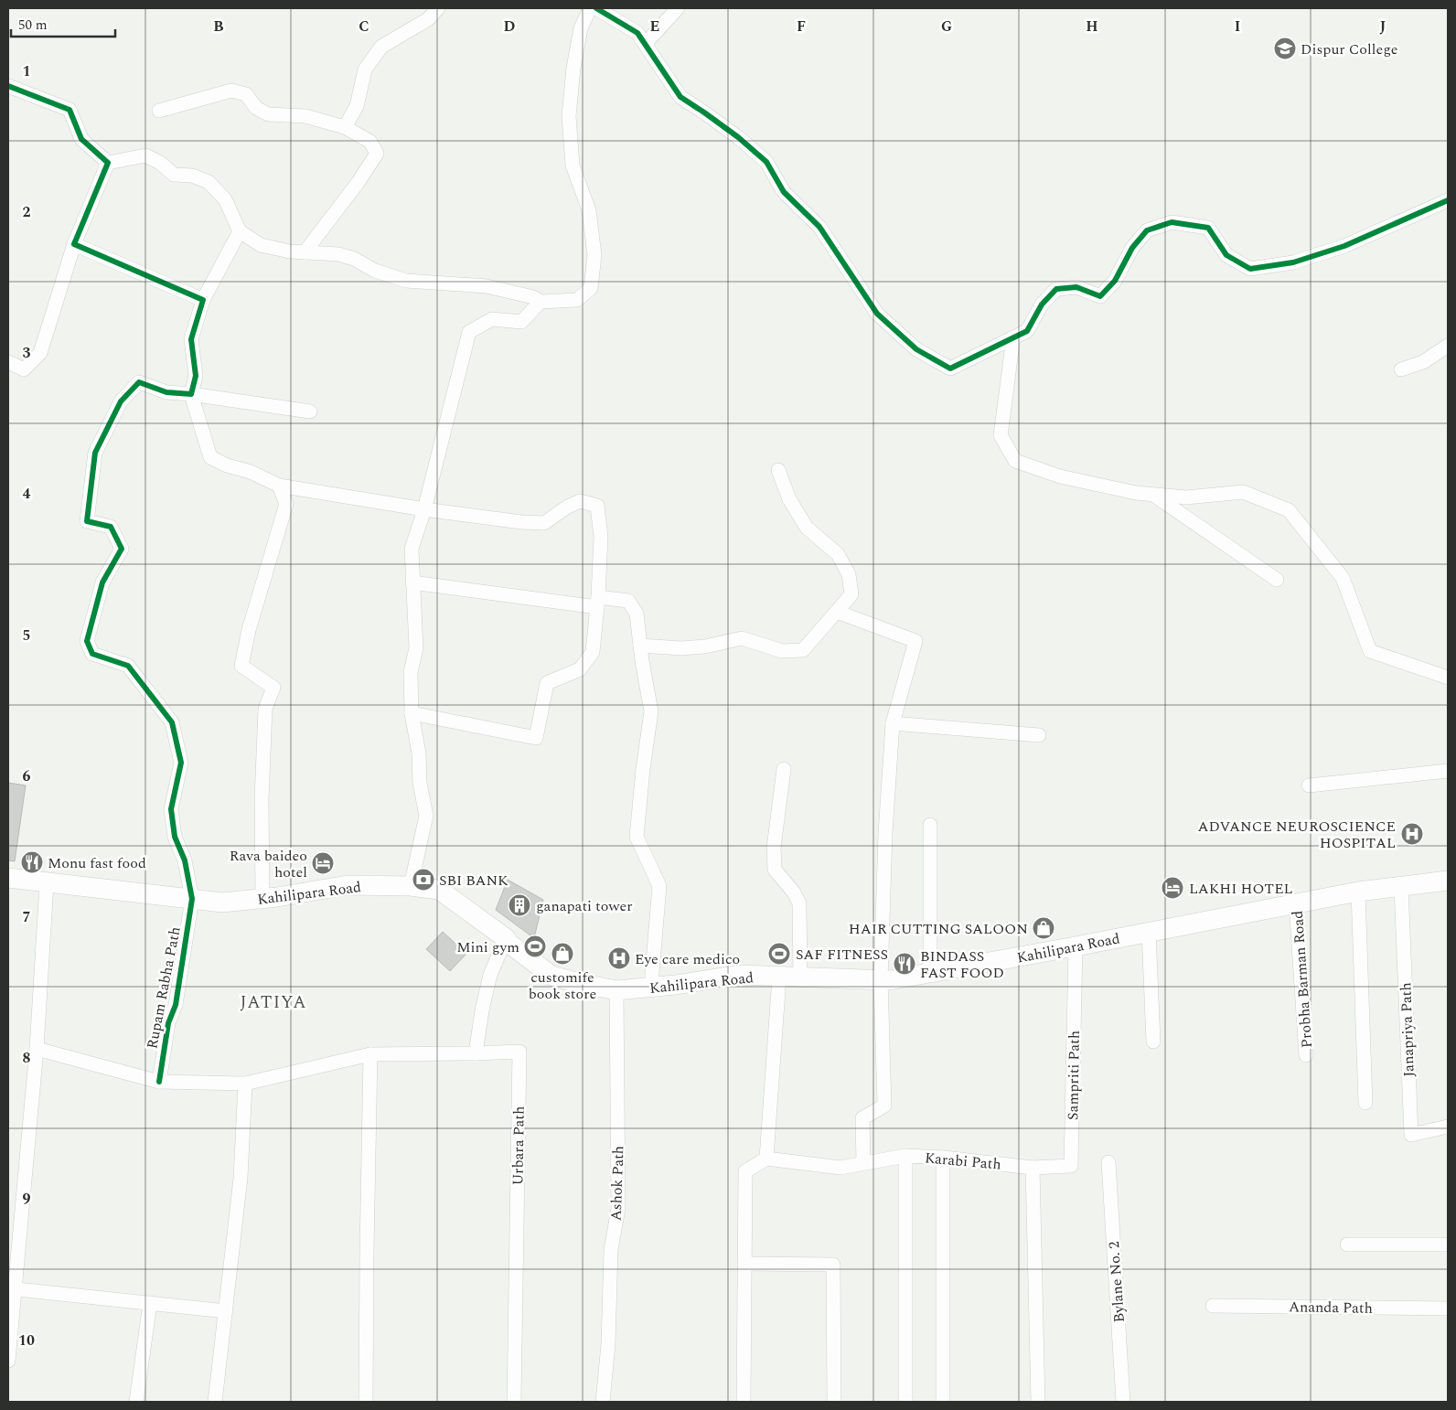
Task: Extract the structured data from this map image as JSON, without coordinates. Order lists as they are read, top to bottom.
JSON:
{
  "streets": {
    "main road": ["Kahilipara Road"],
    "street": [
      "Probha Barman Road",
      "Rupam Rabha Path",
      "Janapriya Path",
      "Sampriti Path",
      "Urbara Path",
      "Karabi Path",
      "Ashok Path",
      "Bylane No. 2",
      "Ananda Path"
    ]
  },
  "crossings": [
    ["Kahilipara Road", "Probha Barman Road"],
    ["Kahilipara Road", "Rupam Rabha Path"],
    ["Kahilipara Road", "Janapriya Path"],
    ["Kahilipara Road", "Sampriti Path"],
    ["Kahilipara Road", "Ashok Path"],
    ["Sampriti Path", "Karabi Path"]
  ],
  "districts": ["JATIYA"],
  "places": {
    "school or university": ["Dispur College"],
    "hospital": ["ADVANCE NEUROSCIENCE HOSPITAL", "Eye care medico"],
    "restaurant": ["Monu fast food", "BINDASS FAST FOOD"],
    "hotel": ["Rava baideo hotel", "LAKHI HOTEL"],
    "bank": ["SBI BANK"],
    "building": ["ganapati tower"],
    "shop": ["HAIR CUTTING SALOON", "customife book store"],
    "sports": ["Mini gym", "SAF FITNESS"]
  },
  "scale_bar": "50 m",
  "grid": {
    "columns": [
      "B",
      "C",
      "D",
      "E",
      "F",
      "G",
      "H",
      "I",
      "J"
    ],
    "rows": [
      "1",
      "2",
      "3",
      "4",
      "5",
      "6",
      "7",
      "8",
      "9",
      "10"
    ]
  }
}
